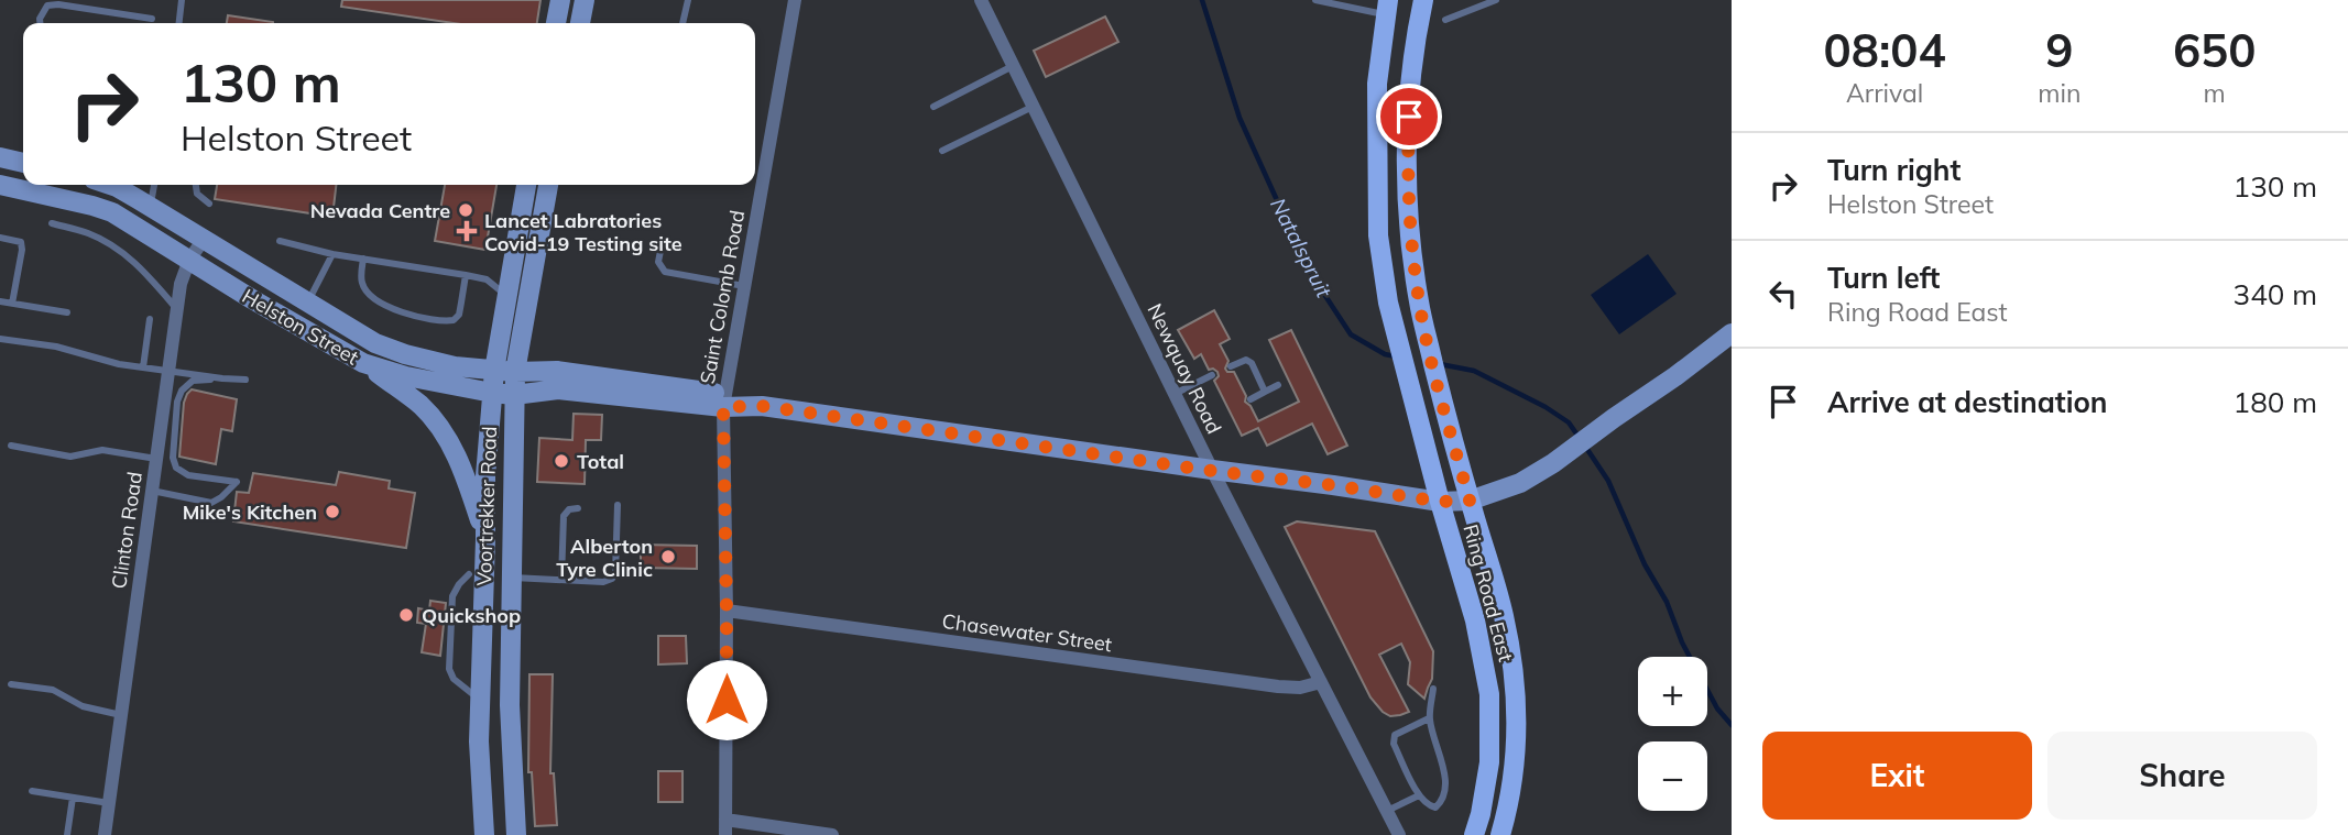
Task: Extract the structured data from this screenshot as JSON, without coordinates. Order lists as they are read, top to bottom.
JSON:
{
  "streets": {
    "main road": ["Ring Road East"],
    "street": [
      "Saint Colomb Road",
      "Helston Street",
      "Newquay Road",
      "Voortrekker Road",
      "Clinton Road",
      "Chasewater Street"
    ]
  },
  "crossings": [
    ["Saint Colomb Road", "Helston Street"],
    ["Saint Colomb Road", "Chasewater Street"],
    ["Helston Street", "Newquay Road"],
    ["Helston Street", "Voortrekker Road"],
    ["Helston Street", "Clinton Road"],
    ["Helston Street", "Ring Road East"],
    ["Newquay Road", "Chasewater Street"]
  ],
  "water": ["Natalspruit"],
  "places": {
    "other": [
      "Nevada Centre",
      "Total",
      "Mike's Kitchen",
      "Alberton Tyre Clinic",
      "Quickshop"
    ],
    "health": ["Lancet Labratories Covid-19 Testing site"]
  },
  "page": {
    "eta": [
      "08:04",
      "Arrival",
      "9",
      "min",
      "650",
      "m"
    ],
    "turn": ["130 m", "Helston Street"],
    "list": [
      {
        "name": "Turn right",
        "note": "Helston Street",
        "value": "130 m"
      },
      {
        "name": "Turn left",
        "note": "Ring Road East",
        "value": "340 m"
      },
      {
        "name": "Arrive at destination",
        "value": "180 m"
      }
    ],
    "map_buttons": ["+", "−"],
    "buttons": ["Exit", "Share"]
  }
}
